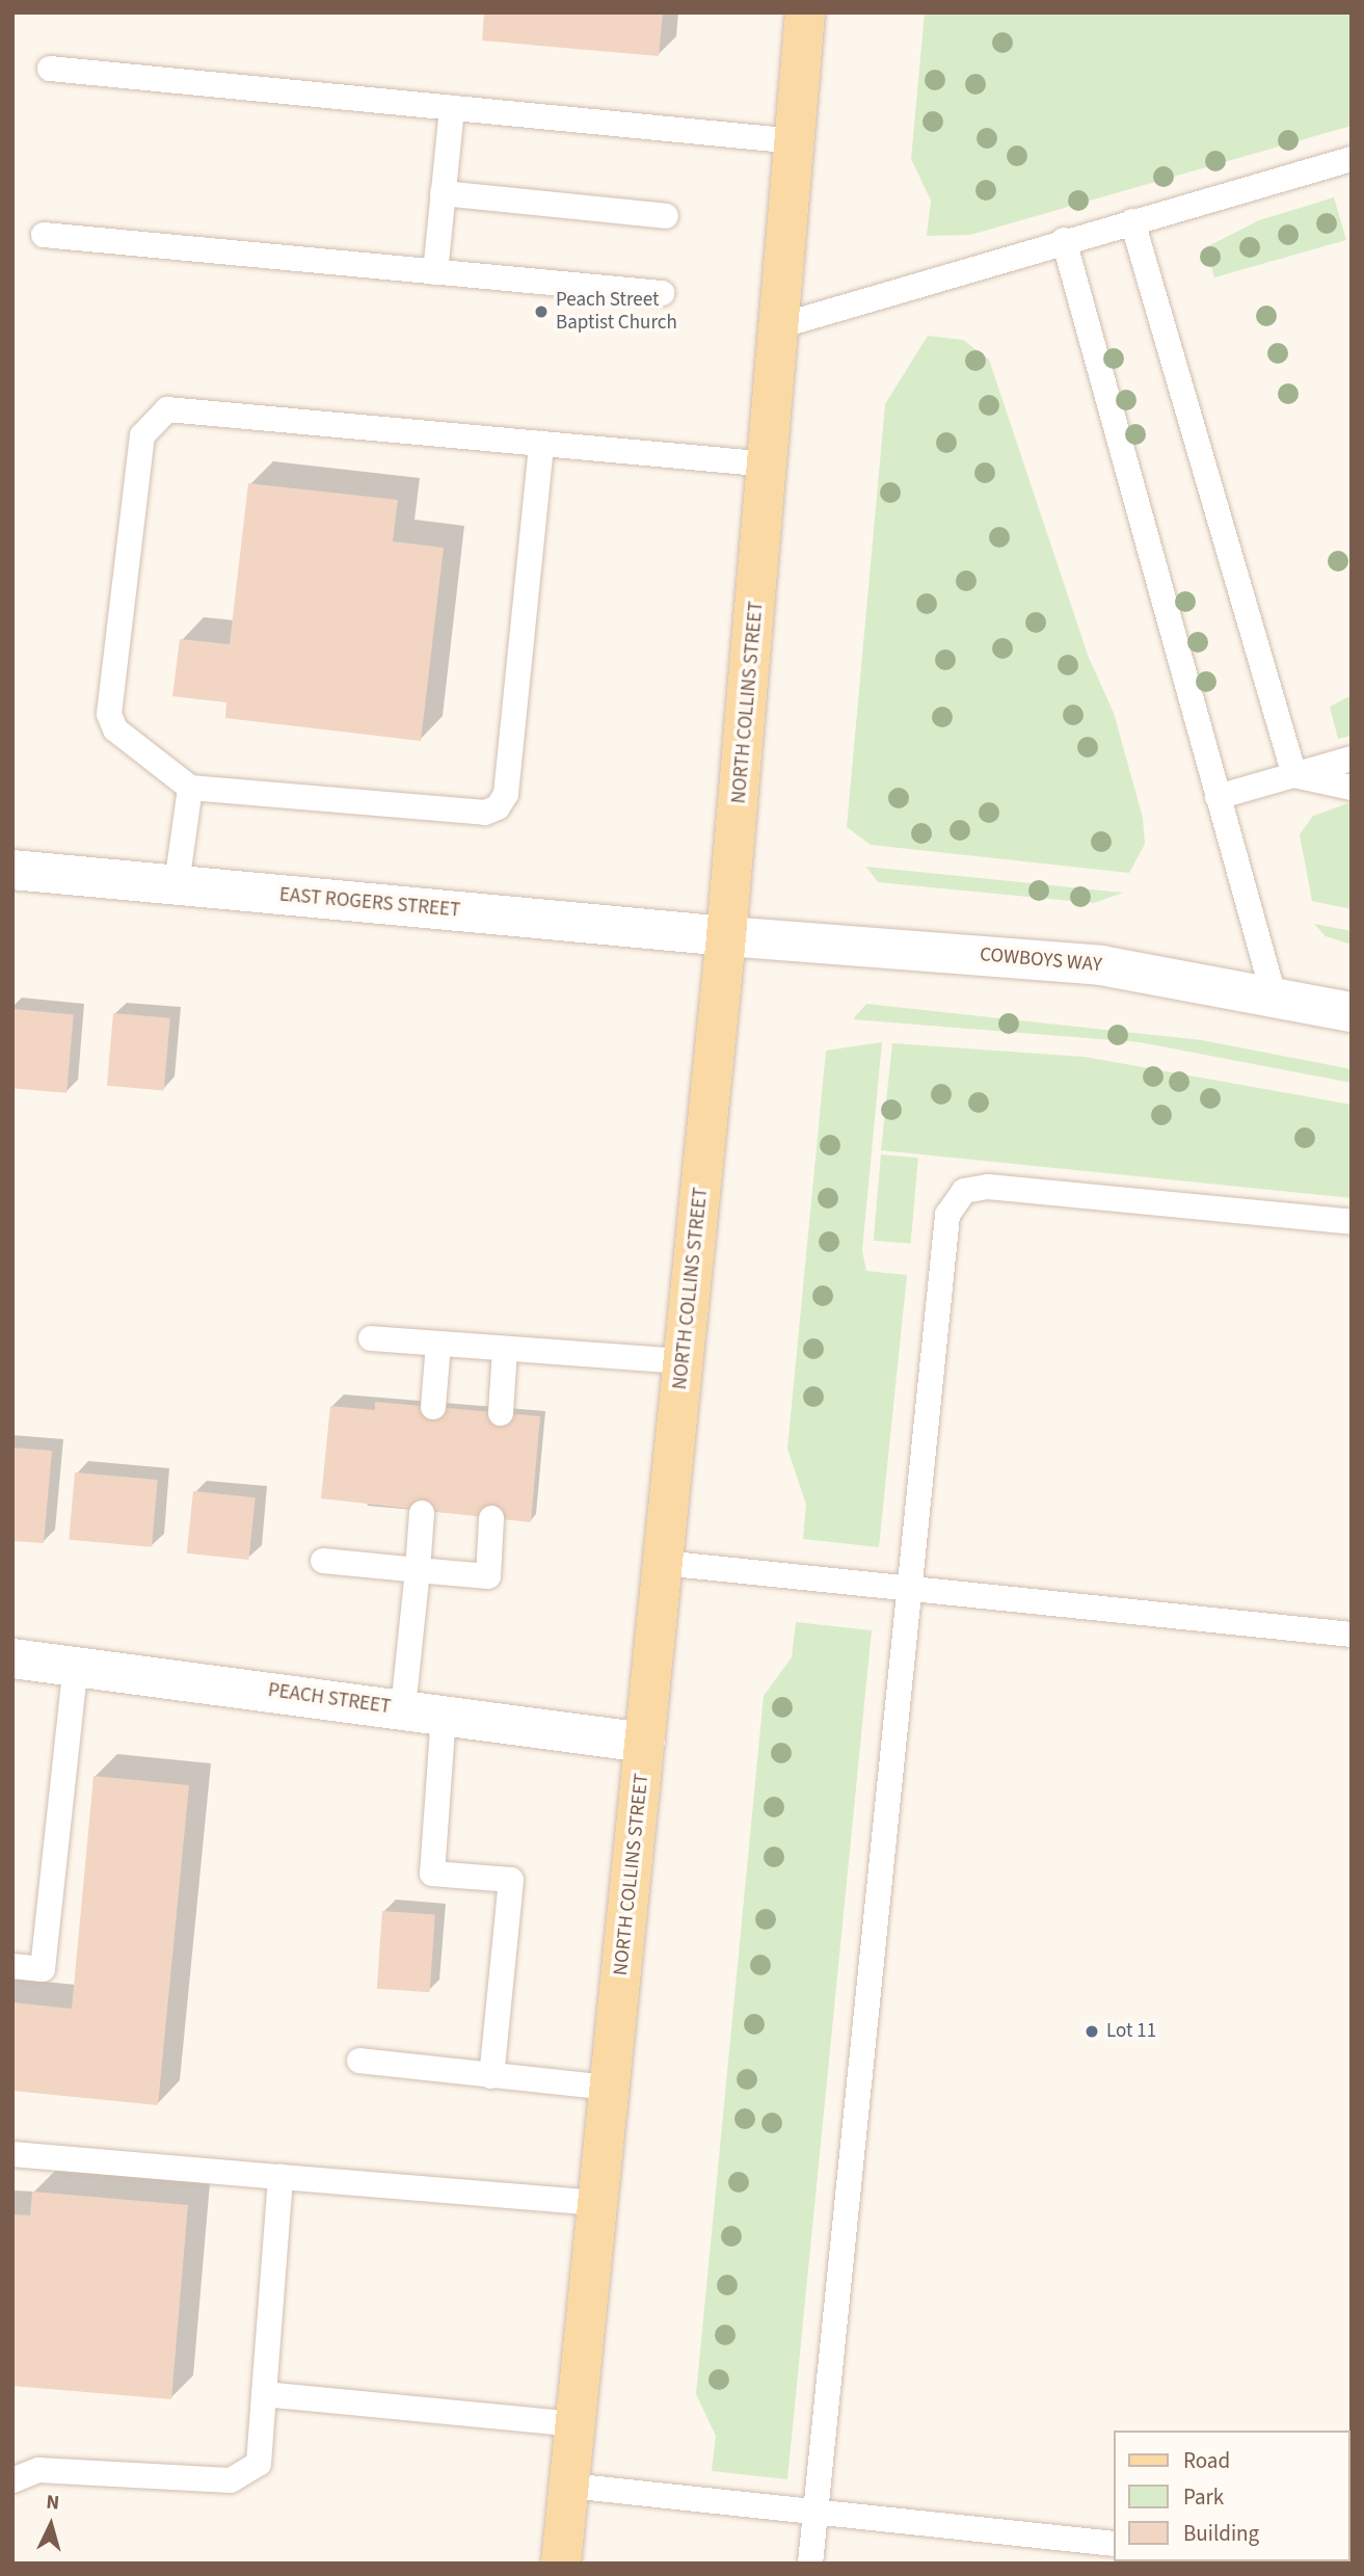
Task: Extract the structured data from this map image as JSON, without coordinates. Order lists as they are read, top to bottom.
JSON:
{
  "streets": {
    "main road": ["NORTH COLLINS STREET"],
    "street": ["EAST ROGERS STREET", "COWBOYS WAY", "PEACH STREET"]
  },
  "crossings": [
    ["NORTH COLLINS STREET", "EAST ROGERS STREET"],
    ["NORTH COLLINS STREET", "COWBOYS WAY"],
    ["NORTH COLLINS STREET", "PEACH STREET"],
    ["EAST ROGERS STREET", "COWBOYS WAY"]
  ],
  "places": ["Peach Street Baptist Church", "Lot 11"],
  "legend": ["Road", "Park", "Building"],
  "north": "top"
}
